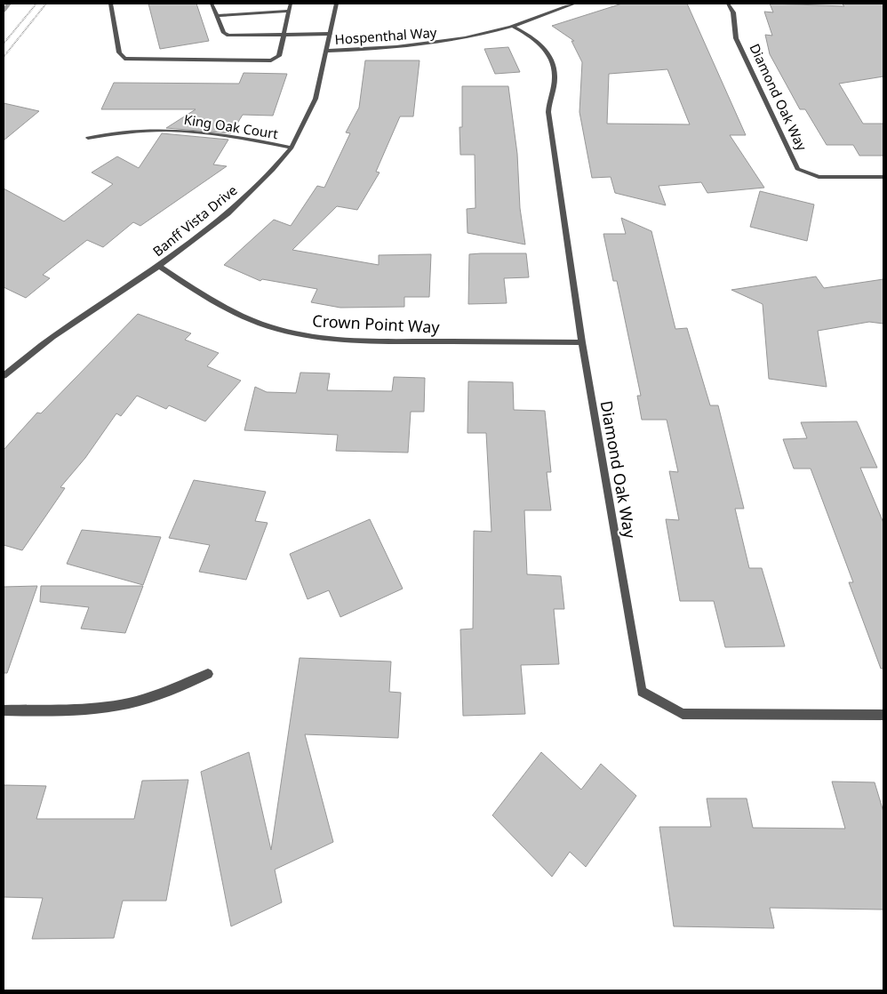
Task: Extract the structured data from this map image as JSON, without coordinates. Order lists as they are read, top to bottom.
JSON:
{
  "streets": {
    "street": [
      "Hospenthal Way",
      "Diamond Oak Way",
      "King Oak Court",
      "Banff Vista Drive",
      "Crown Point Way"
    ]
  },
  "crossings": [
    ["Hospenthal Way", "Diamond Oak Way"],
    ["Hospenthal Way", "Banff Vista Drive"],
    ["Diamond Oak Way", "Crown Point Way"],
    ["King Oak Court", "Banff Vista Drive"],
    ["Banff Vista Drive", "Crown Point Way"]
  ]
}
